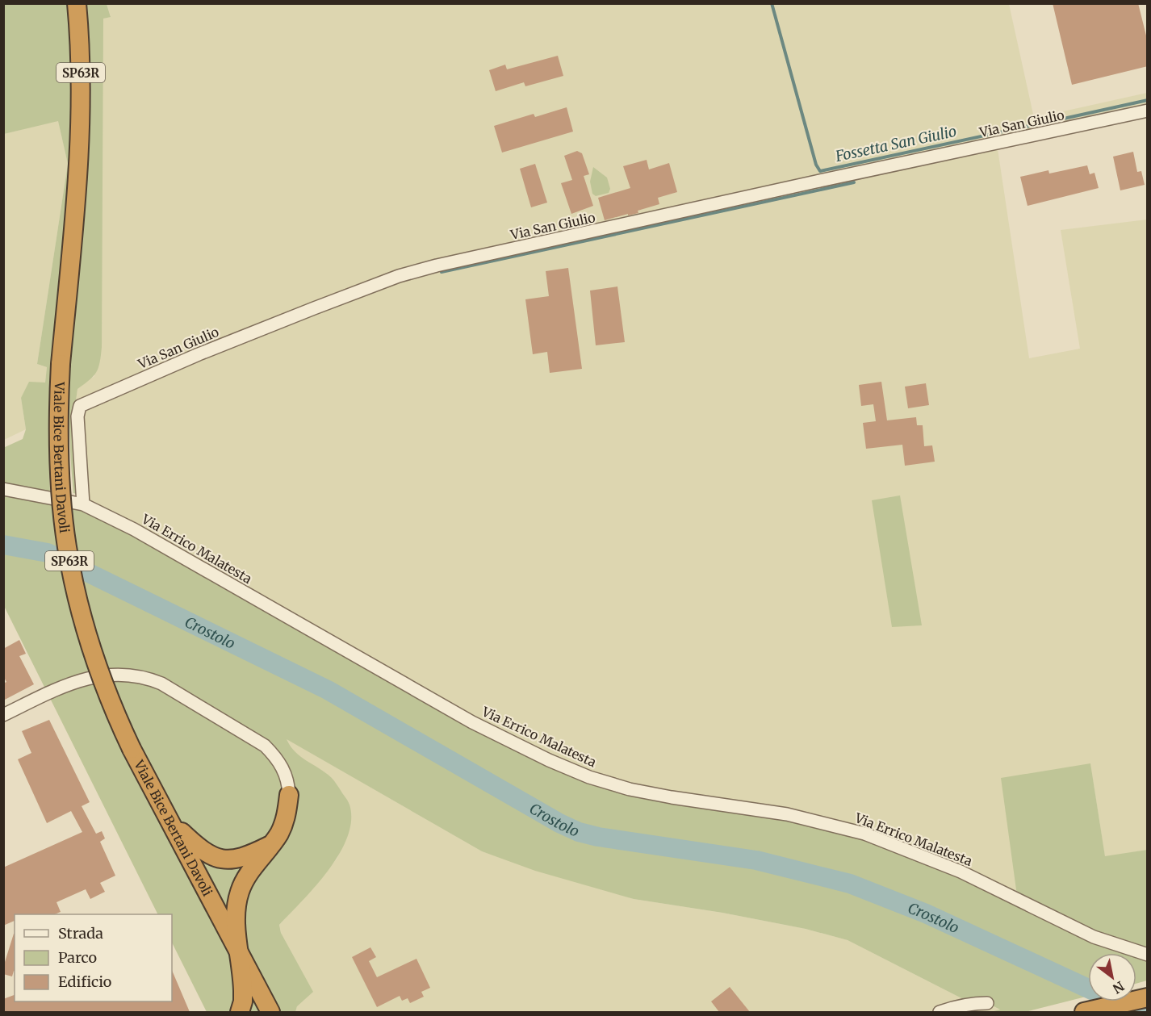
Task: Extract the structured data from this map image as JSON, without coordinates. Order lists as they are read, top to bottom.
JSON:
{
  "streets": {
    "highway": ["SP63R", "Viale Bice Bertani Davoli"],
    "street": ["Via San Giulio", "Via Errico Malatesta"]
  },
  "crossings": [
    ["Via San Giulio", "Via Errico Malatesta"]
  ],
  "water": ["Fossetta San Giulio", "Crostolo"],
  "legend": ["Strada", "Parco", "Edificio"],
  "north": "bottom right"
}
